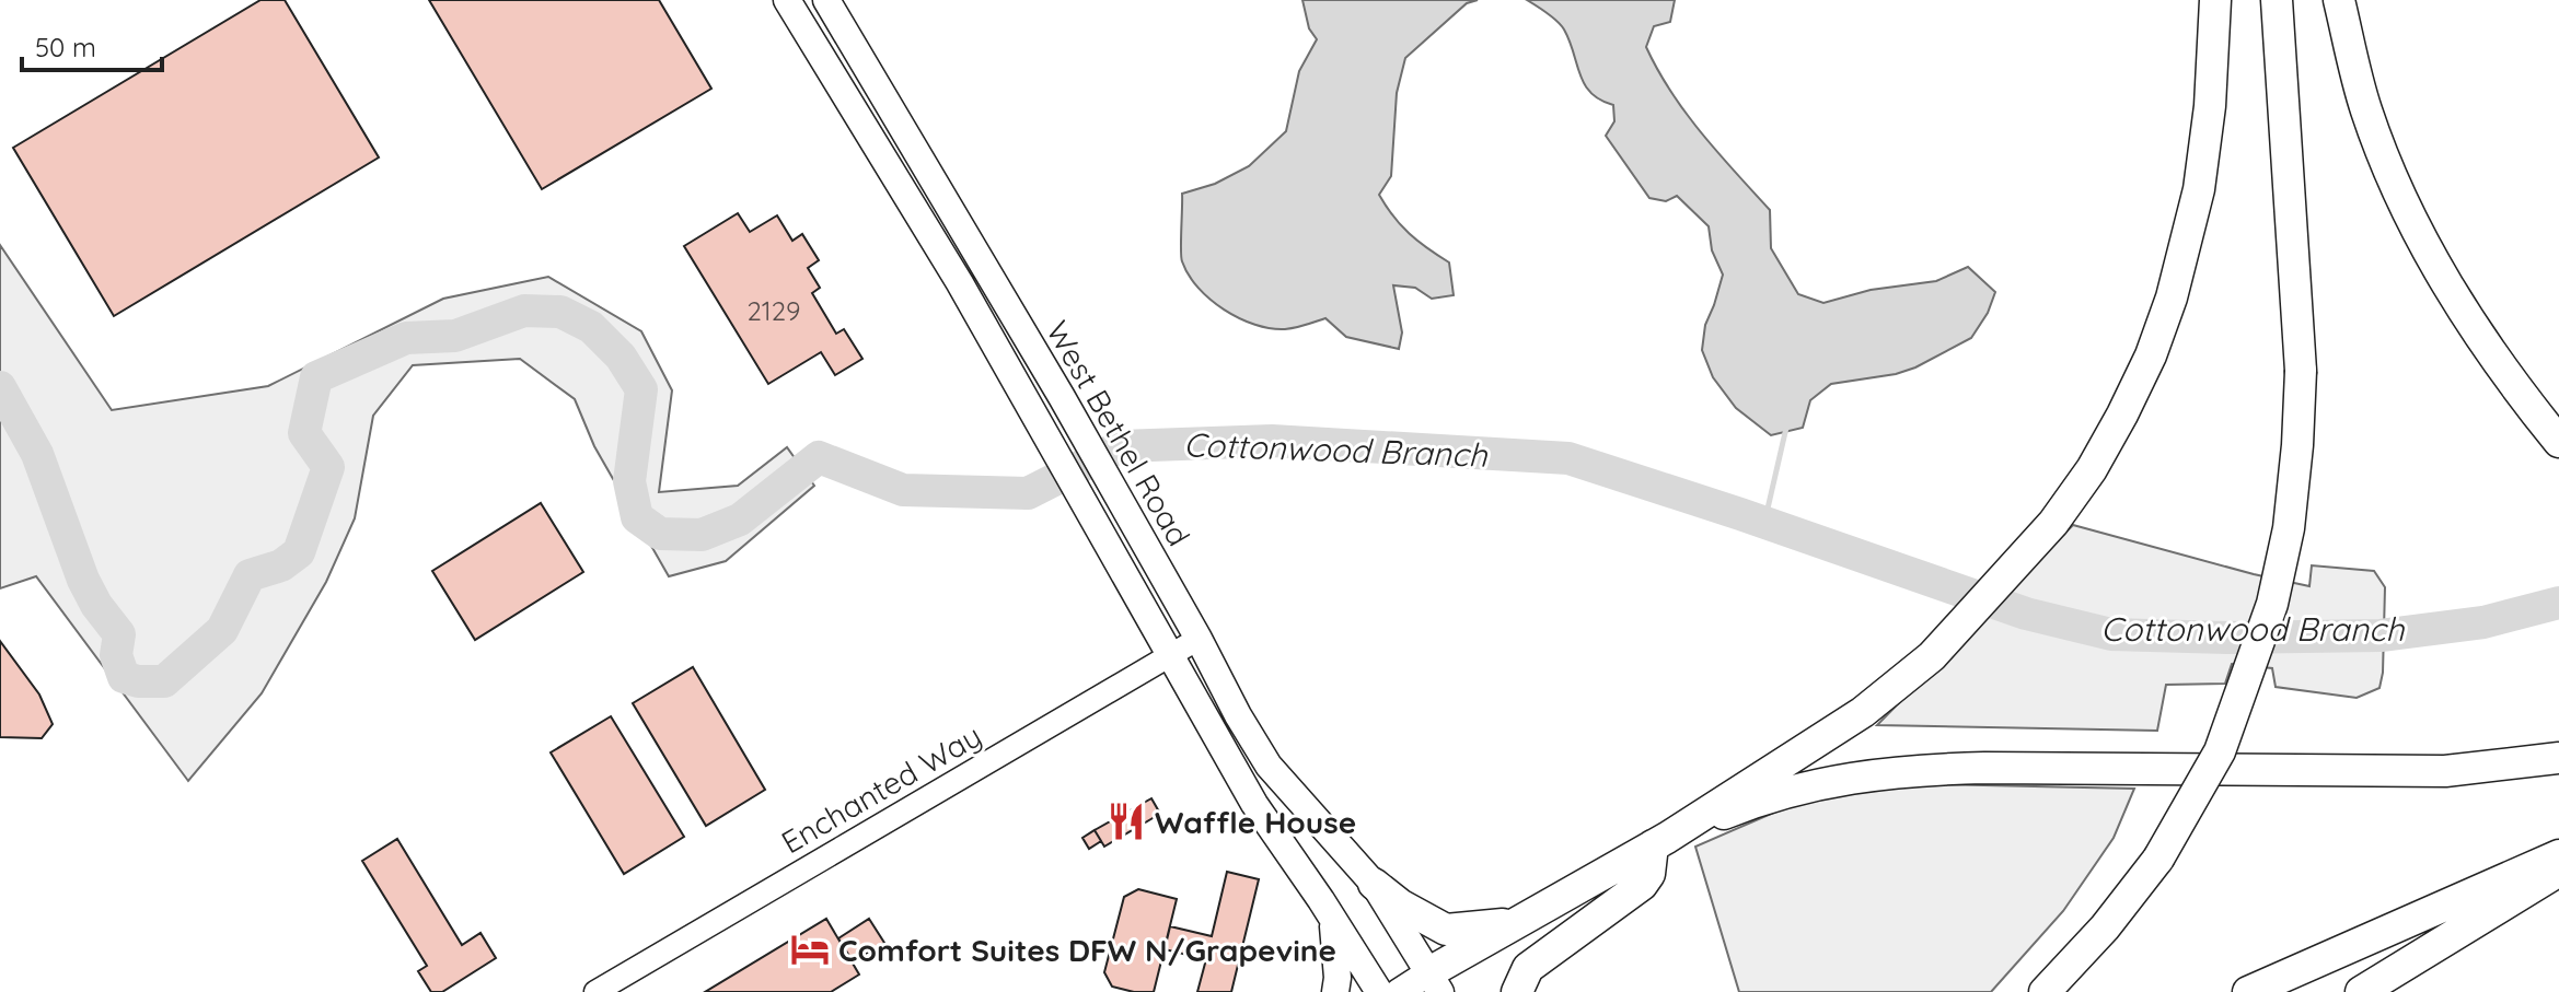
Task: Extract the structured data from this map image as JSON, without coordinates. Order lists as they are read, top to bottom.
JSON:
{
  "streets": {
    "main road": ["West Bethel Road"],
    "street": ["Enchanted Way"]
  },
  "crossings": [
    ["West Bethel Road", "Enchanted Way"]
  ],
  "water": ["Cottonwood Branch"],
  "places": {
    "restaurant": ["Waffle House"],
    "hotel": ["Comfort Suites DFW N/Grapevine"]
  },
  "house_numbers": ["2129"],
  "scale_bar": "50 m"
}
